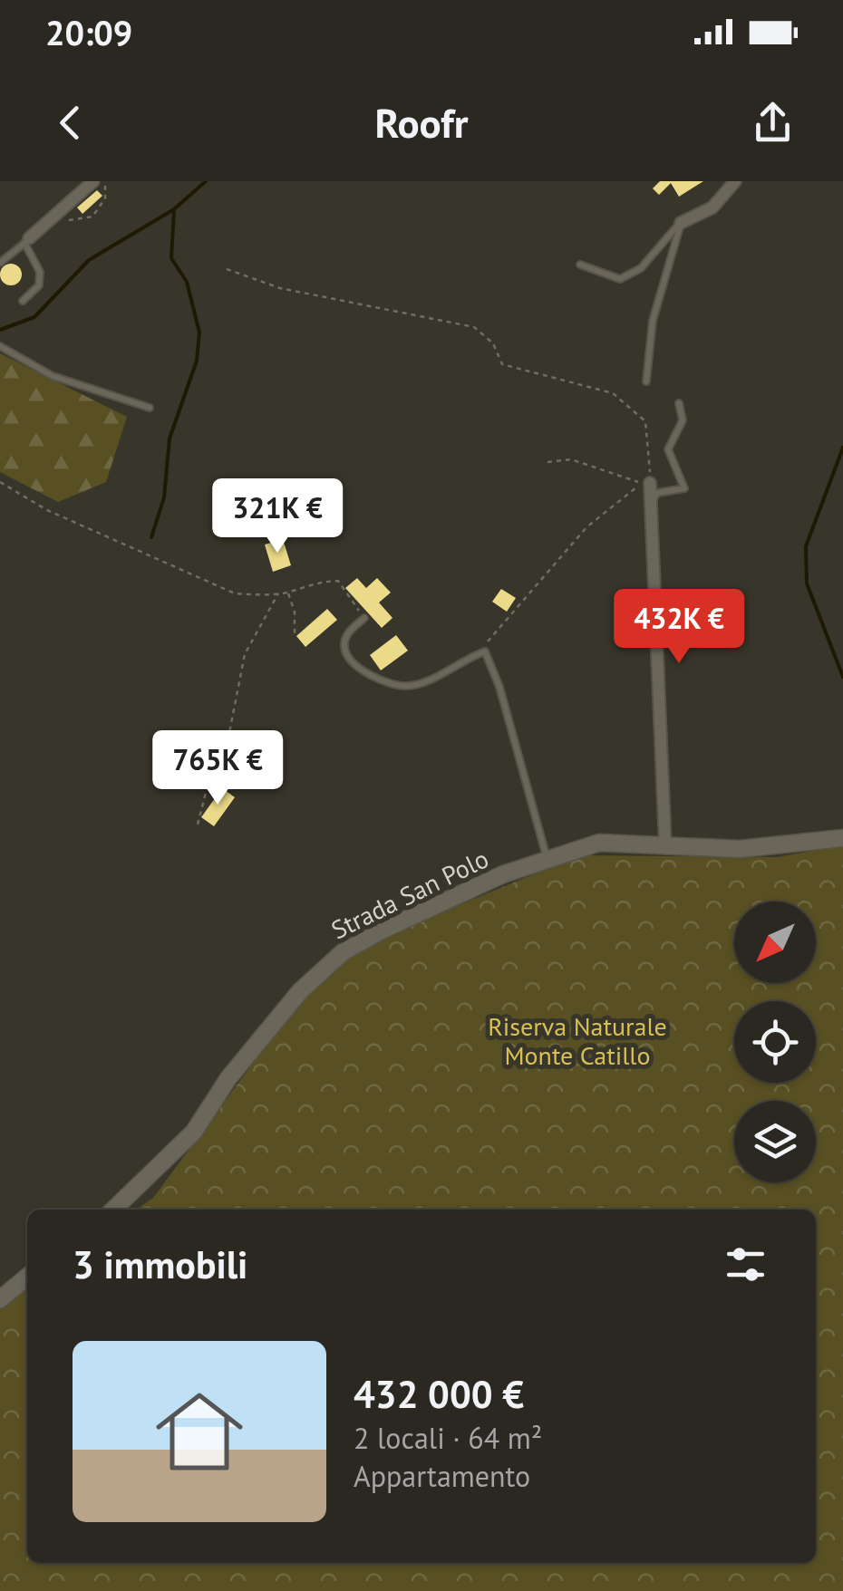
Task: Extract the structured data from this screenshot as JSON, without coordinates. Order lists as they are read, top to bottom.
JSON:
{
  "streets": {
    "street": ["Strada San Polo"]
  },
  "parks": ["Riserva Naturale Monte Catillo"],
  "north": "bottom left",
  "page": {
    "status": "20:09",
    "header": "Roofr",
    "price": ["321K €", "432K €", "765K €"],
    "heading": "3 immobili",
    "list": [
      {
        "name": "432 000 €",
        "note": "2 locali · 64 m² · Appartamento"
      }
    ]
  }
}
